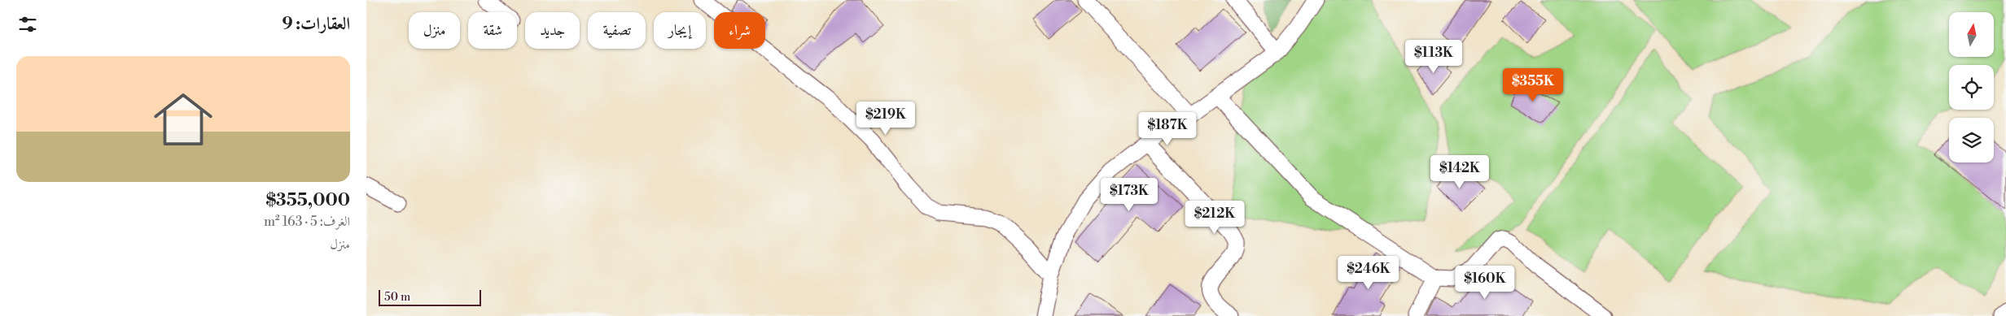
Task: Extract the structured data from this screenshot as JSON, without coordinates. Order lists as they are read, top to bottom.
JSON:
{
  "scale_bar": "50 m",
  "north": "top",
  "page": {
    "heading": "العقارات: 9",
    "chip": [
      "شراء",
      "إيجار",
      "تصفية",
      "جديد",
      "شقة",
      "منزل"
    ],
    "price": [
      "$113K",
      "$355K",
      "$219K",
      "$187K",
      "$142K",
      "$173K",
      "$212K",
      "$246K",
      "$160K"
    ],
    "list": [
      {
        "name": "$355,000",
        "note": "الغرف: 5 · 163 m² · منزل"
      }
    ],
    "scale": "50 m"
  }
}
